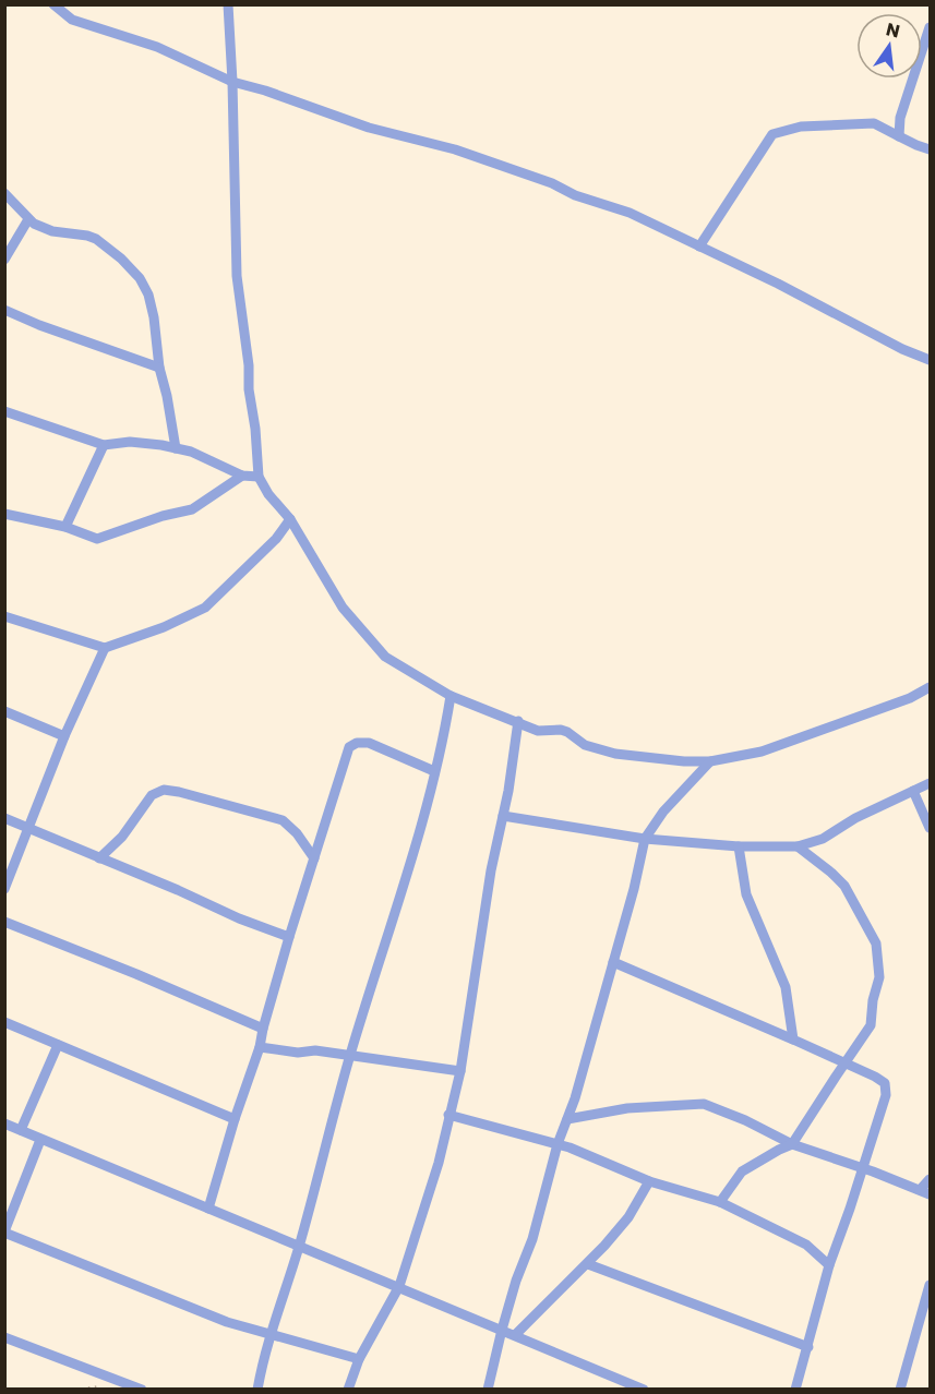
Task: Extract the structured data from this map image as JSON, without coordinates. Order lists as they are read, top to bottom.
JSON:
{
  "north": "top"
}
